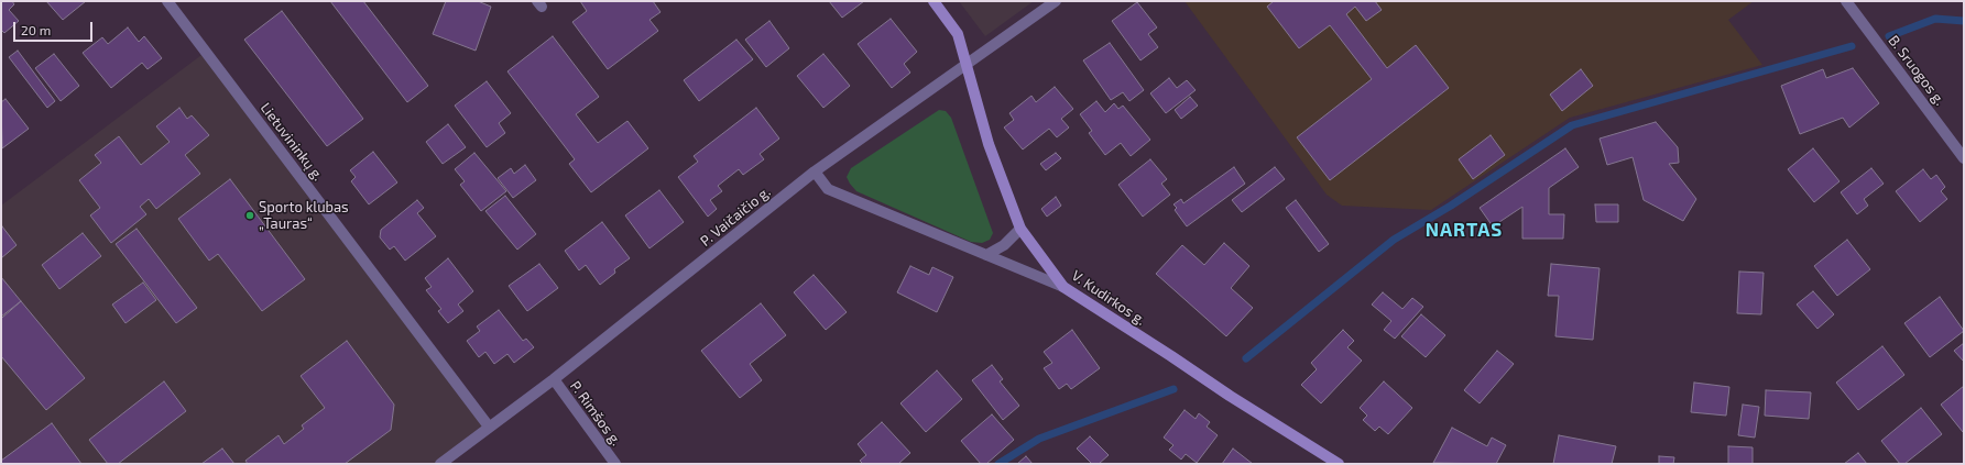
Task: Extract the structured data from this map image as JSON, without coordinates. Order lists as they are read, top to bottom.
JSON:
{
  "streets": {
    "main road": ["V. Kudirkos g."],
    "street": [
      "B. Sruogos g.",
      "Lietuvininkų g.",
      "P. Vaičaičio g.",
      "P. Rimšos g."
    ]
  },
  "crossings": [
    ["Lietuvininkų g.", "P. Vaičaičio g."],
    ["P. Vaičaičio g.", "V. Kudirkos g."],
    ["P. Vaičaičio g.", "P. Rimšos g."]
  ],
  "districts": ["NARTAS"],
  "places": ["Sporto klubas „Tauras“"],
  "scale_bar": "20 m"
}
